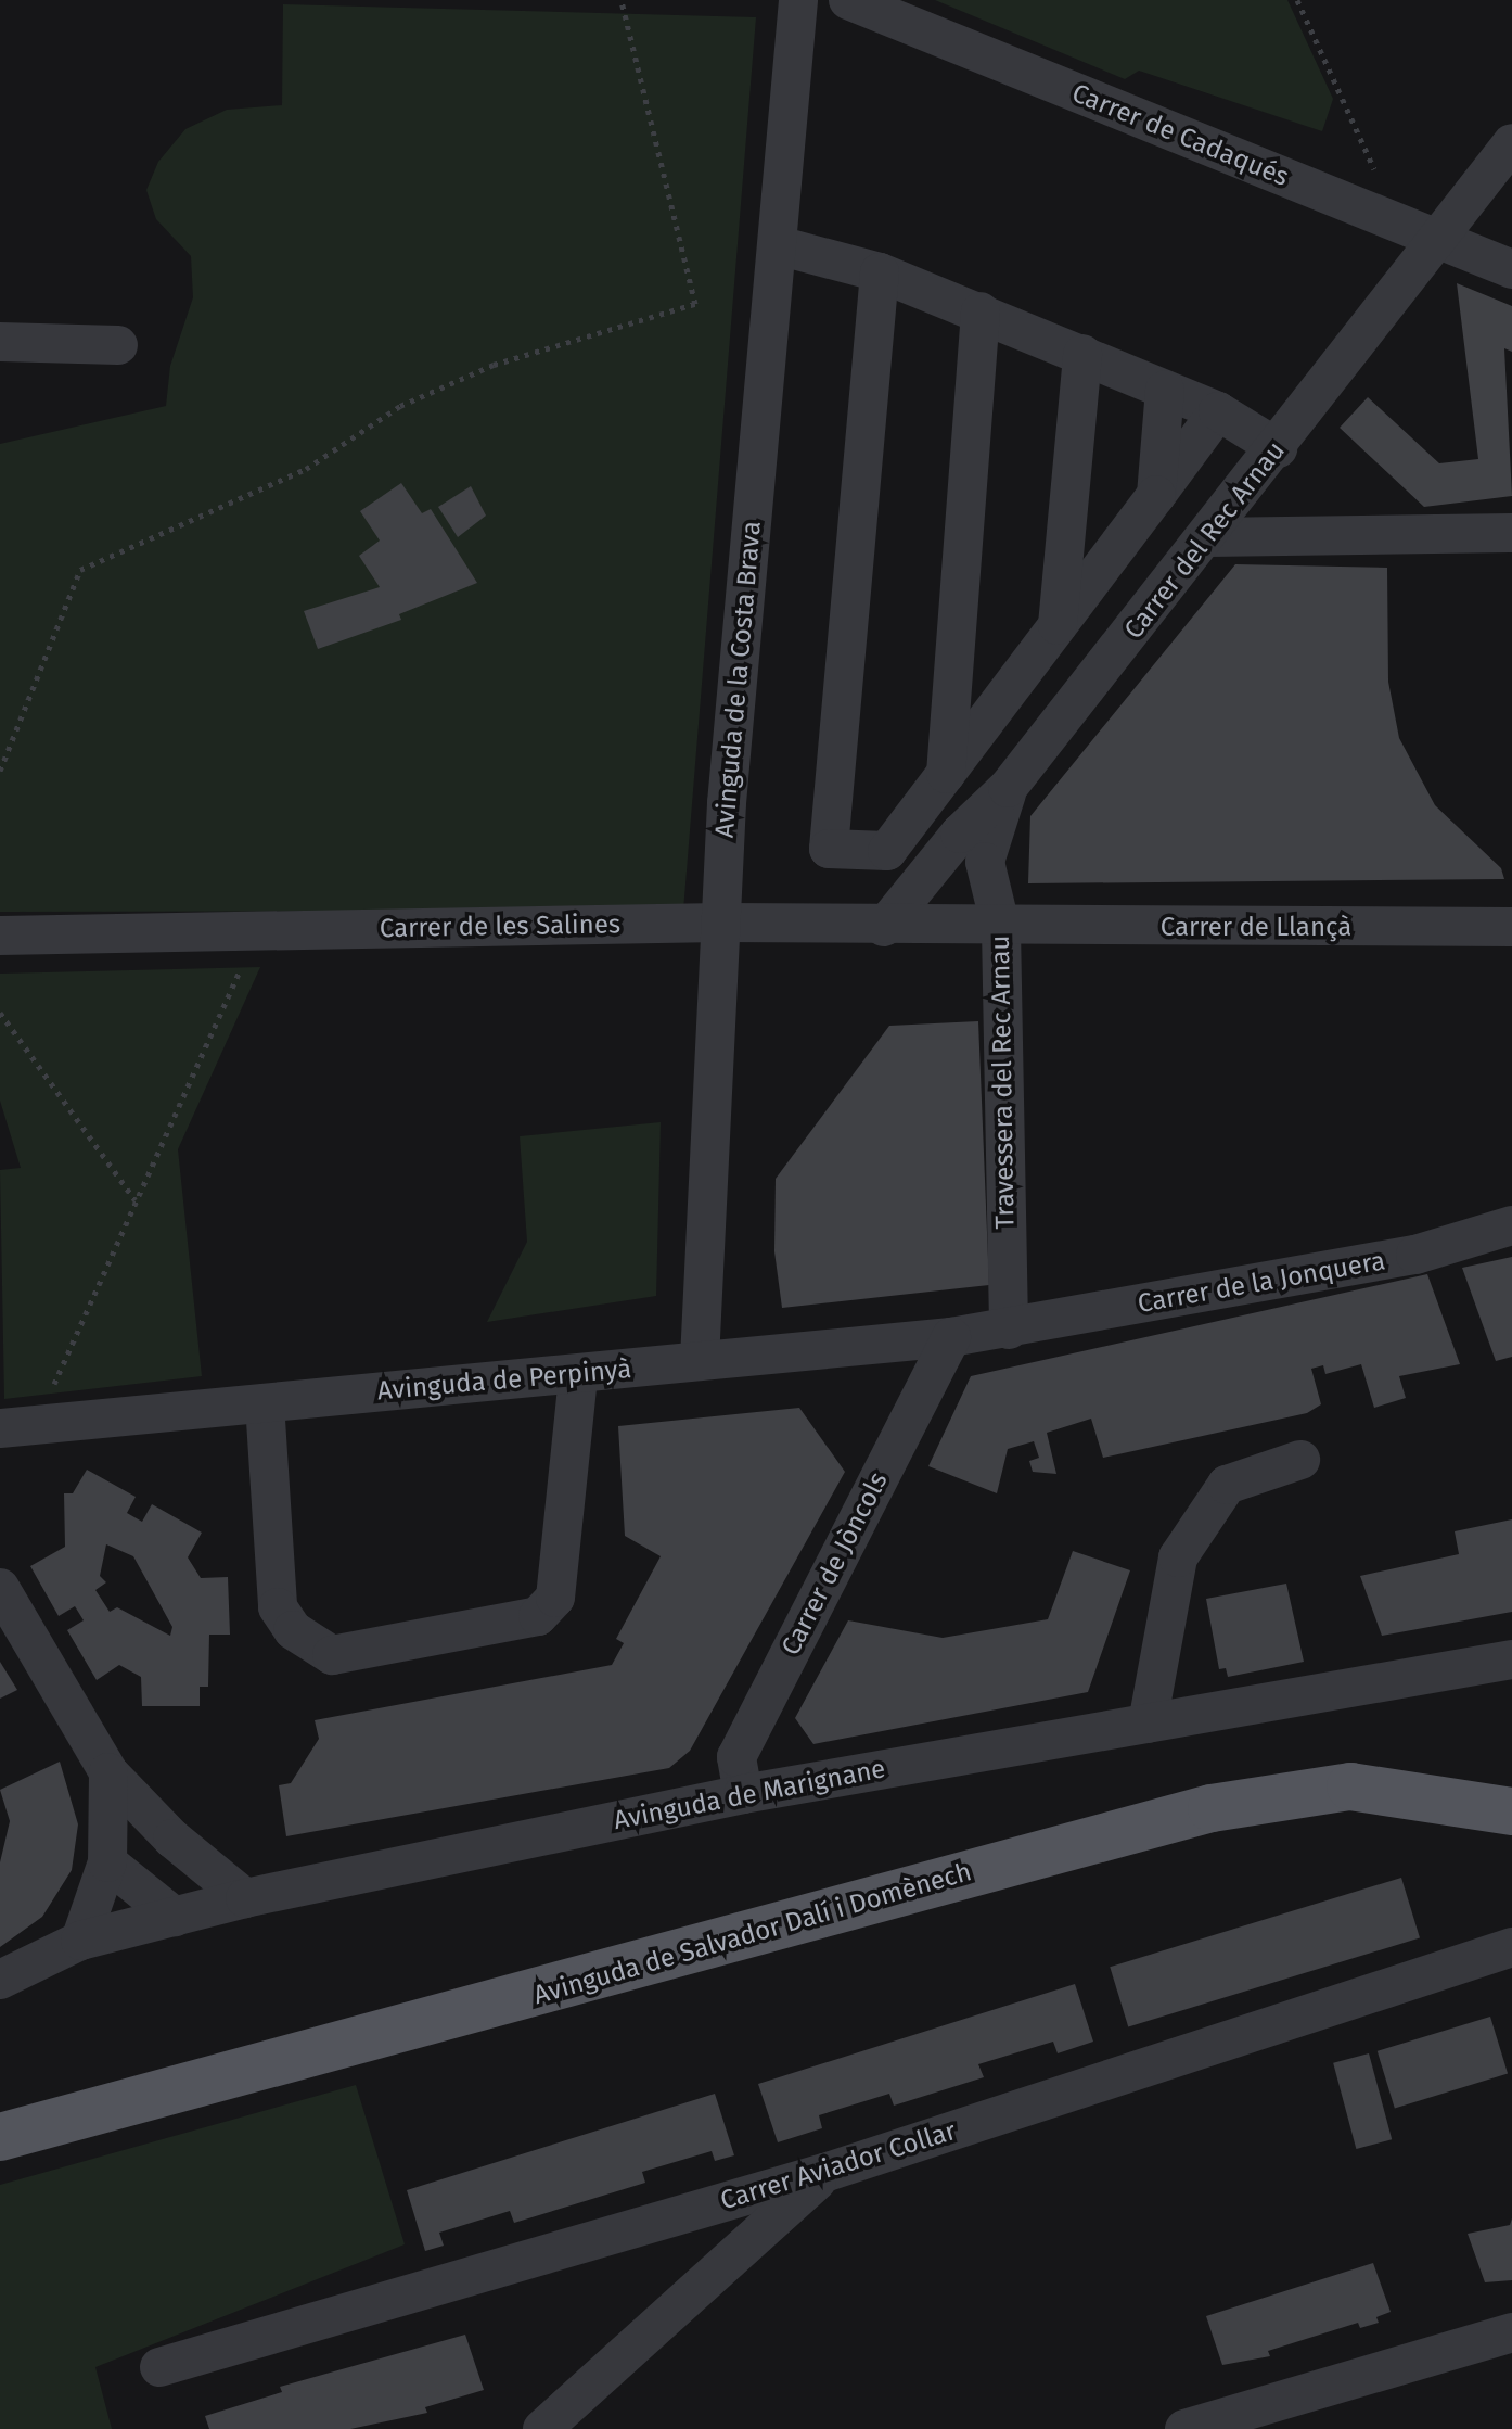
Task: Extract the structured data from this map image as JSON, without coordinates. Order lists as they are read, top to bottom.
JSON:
{
  "streets": {
    "main road": ["Avinguda de Salvador Dalí i Domènech"],
    "street": [
      "Carrer de Cadaqués",
      "Carrer del Rec Arnau",
      "Avinguda de la Costa Brava",
      "Carrer de les Salines",
      "Carrer de Llançà",
      "Travessera del Rec Arnau",
      "Carrer de la Jonquera",
      "Avinguda de Perpinyà",
      "Carrer de Jòncols",
      "Avinguda de Marignane",
      "Carrer Aviador Collar"
    ]
  },
  "crossings": [
    ["Carrer de Cadaqués", "Carrer del Rec Arnau"],
    ["Carrer del Rec Arnau", "Carrer de les Salines"],
    ["Carrer del Rec Arnau", "Travessera del Rec Arnau"],
    ["Avinguda de la Costa Brava", "Carrer de les Salines"],
    ["Avinguda de la Costa Brava", "Avinguda de Perpinyà"],
    ["Carrer de les Salines", "Carrer de Llançà"],
    ["Carrer de les Salines", "Travessera del Rec Arnau"],
    ["Carrer de Llançà", "Travessera del Rec Arnau"],
    ["Travessera del Rec Arnau", "Carrer de la Jonquera"],
    ["Travessera del Rec Arnau", "Avinguda de Perpinyà"],
    ["Carrer de la Jonquera", "Avinguda de Perpinyà"],
    ["Avinguda de Perpinyà", "Carrer de Jòncols"],
    ["Carrer de Jòncols", "Avinguda de Marignane"]
  ]
}
